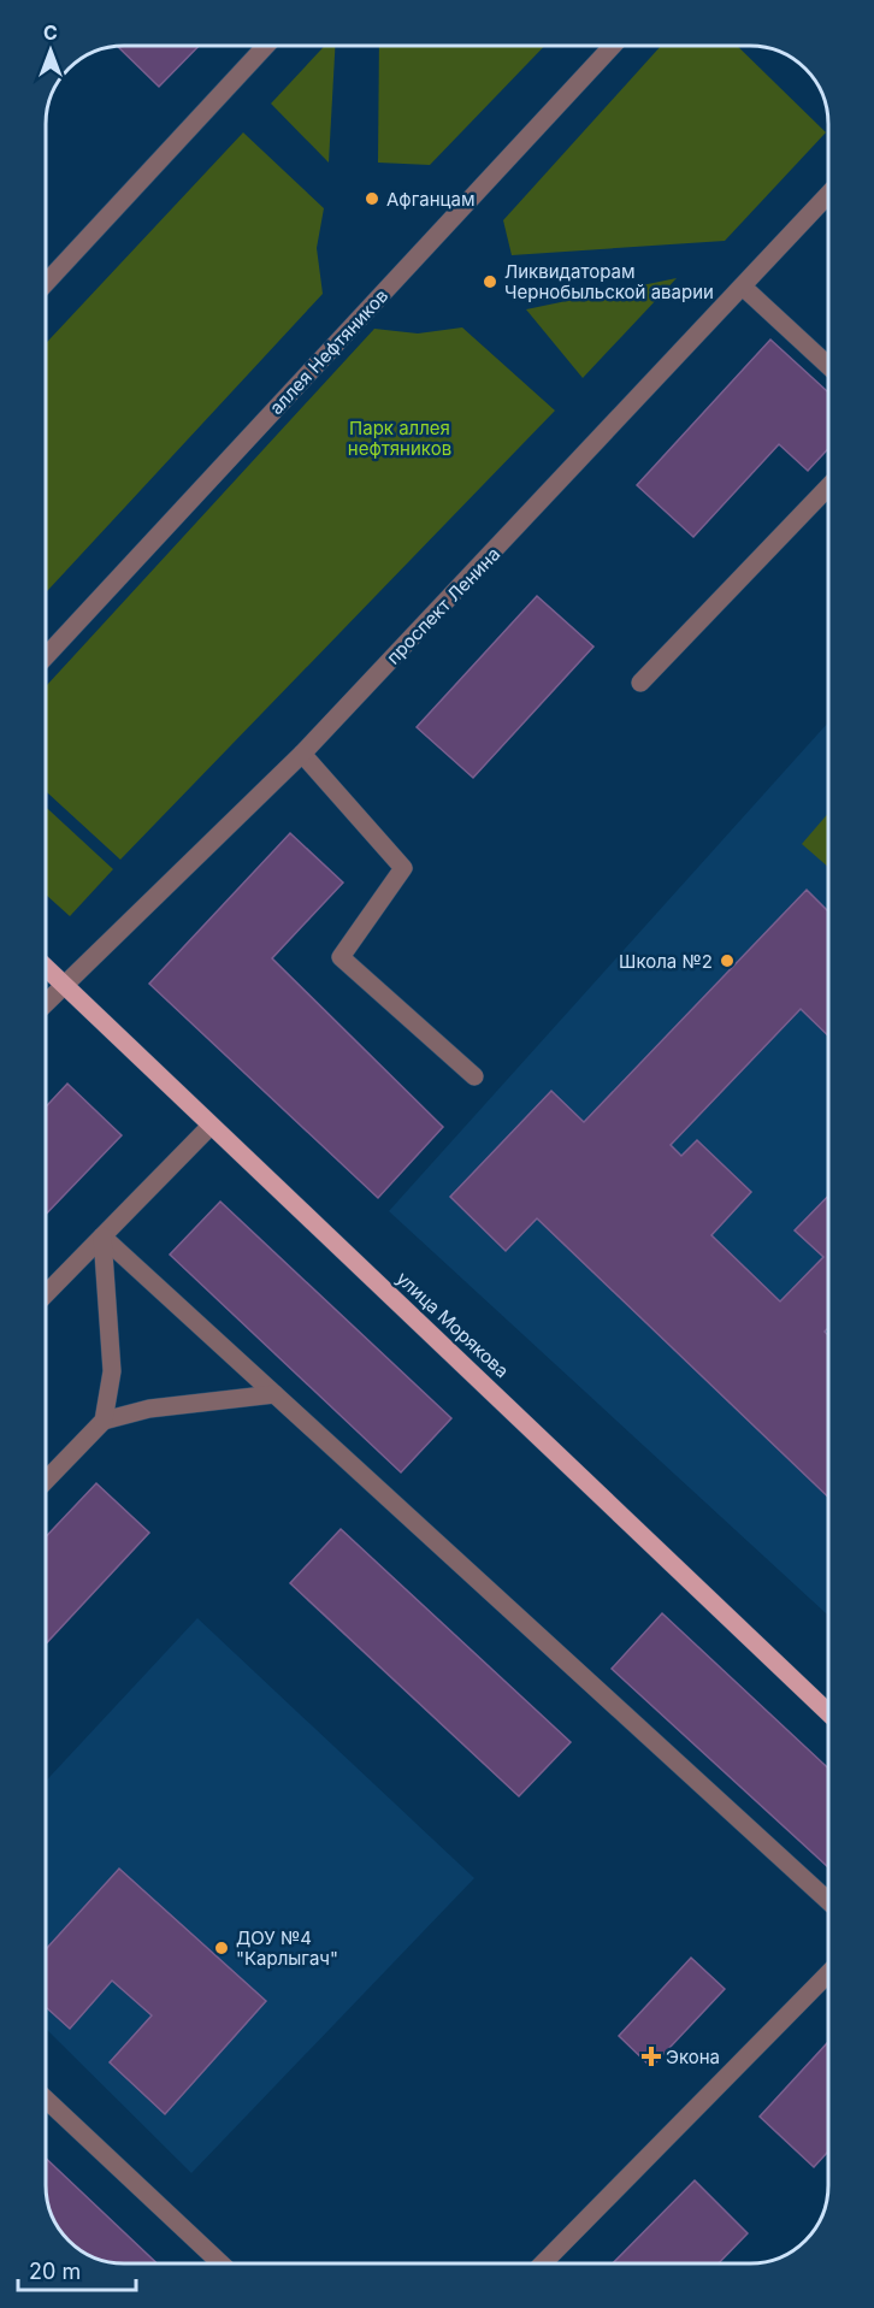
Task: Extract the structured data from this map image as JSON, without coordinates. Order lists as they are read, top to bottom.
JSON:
{
  "streets": {
    "main road": ["улица Морякова"],
    "street": ["аллея Нефтяников", "проспект Ленина"]
  },
  "crossings": [
    ["проспект Ленина", "улица Морякова"]
  ],
  "parks": ["Парк аллея нефтяников"],
  "places": {
    "other": [
      "Афганцам",
      "Ликвидаторам Чернобыльской аварии",
      "Школа №2",
      "ДОУ №4 \"Карлыгач\""
    ],
    "health": ["Экона"]
  },
  "scale_bar": "20 m",
  "north": "top"
}
